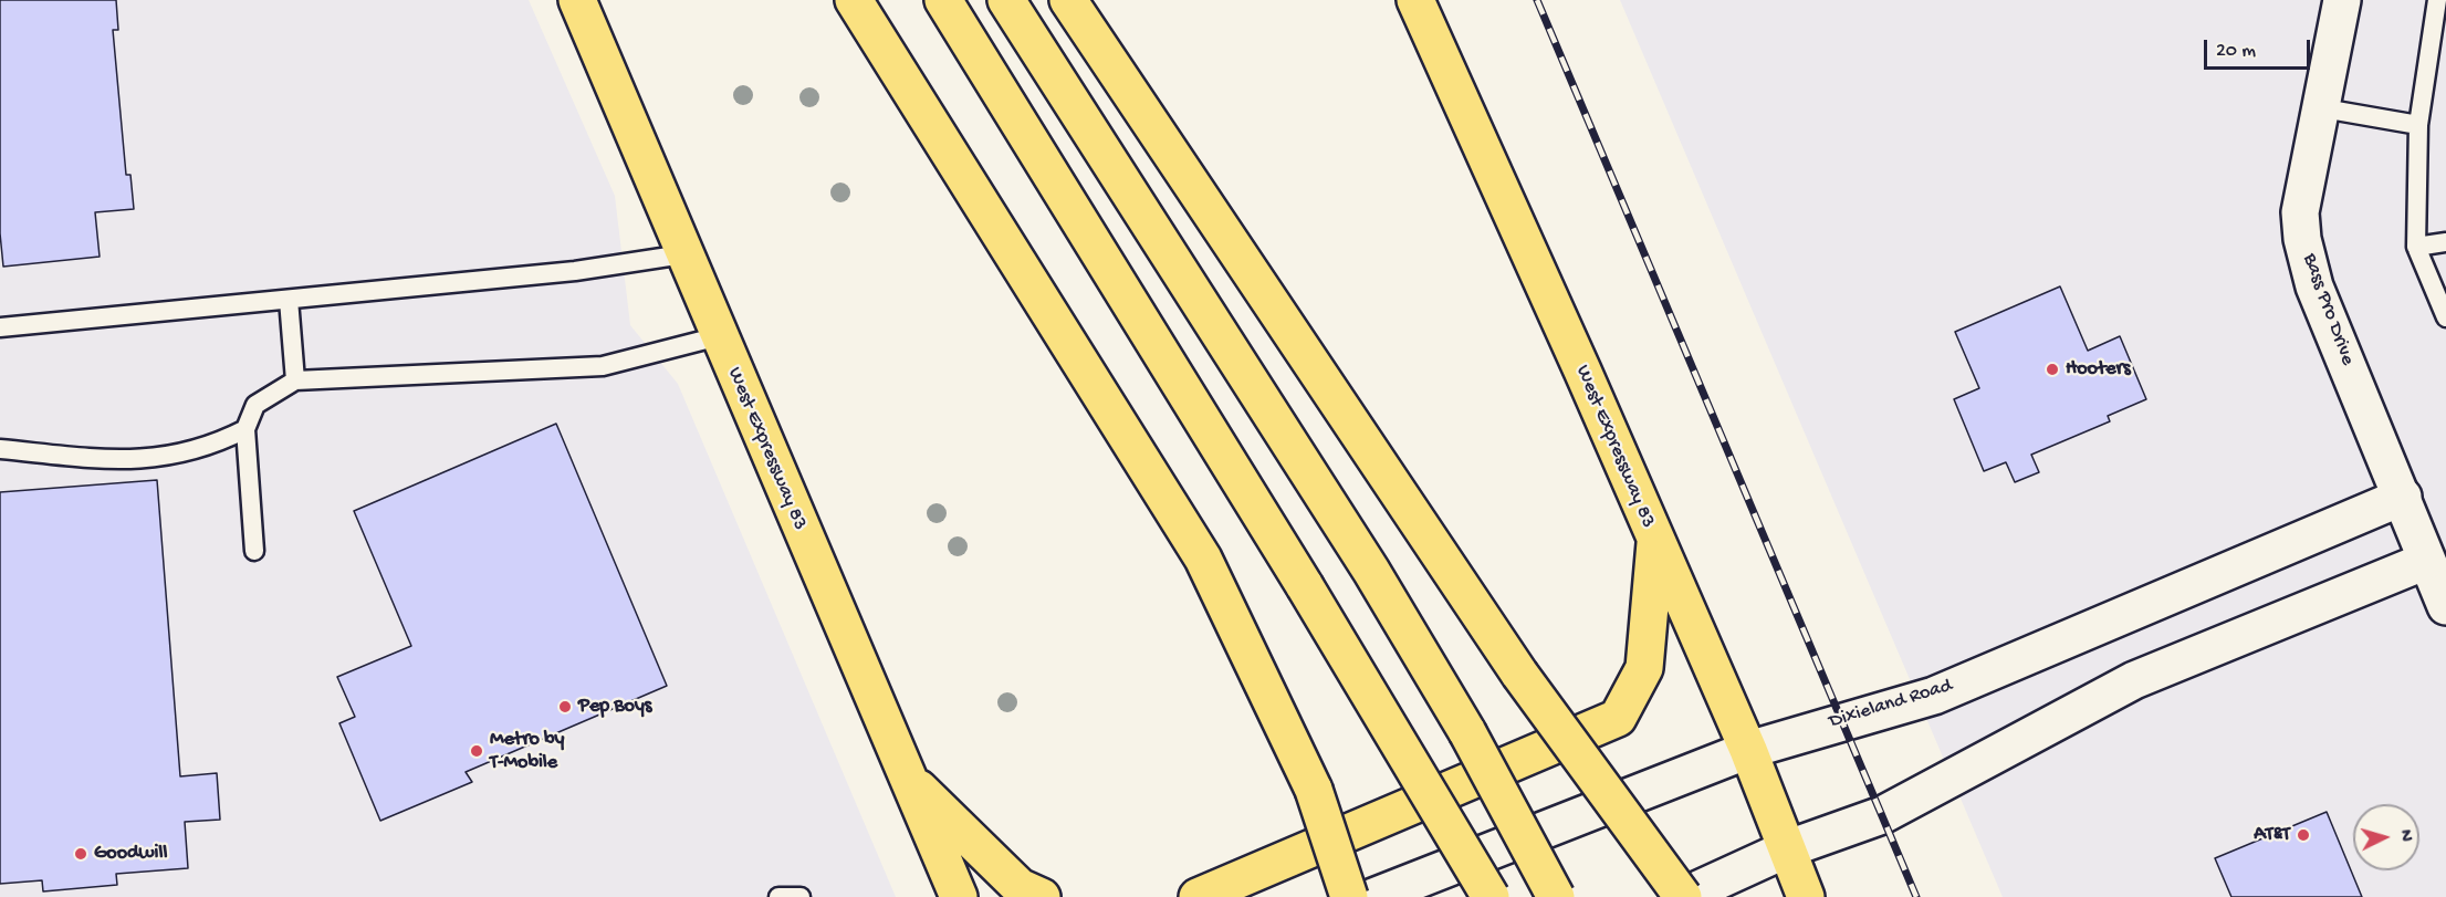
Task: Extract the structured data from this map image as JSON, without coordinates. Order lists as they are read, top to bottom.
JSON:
{
  "streets": {
    "main road": ["Bass Pro Drive", "West Expressway 83", "Dixieland Road"]
  },
  "crossings": [
    ["Bass Pro Drive", "Dixieland Road"],
    ["West Expressway 83", "Dixieland Road"]
  ],
  "places": [
    "Hooters",
    "Pep Boys",
    "Metro by T-Mobile",
    "AT&T",
    "Goodwill"
  ],
  "scale_bar": "20 m",
  "north": "right"
}
